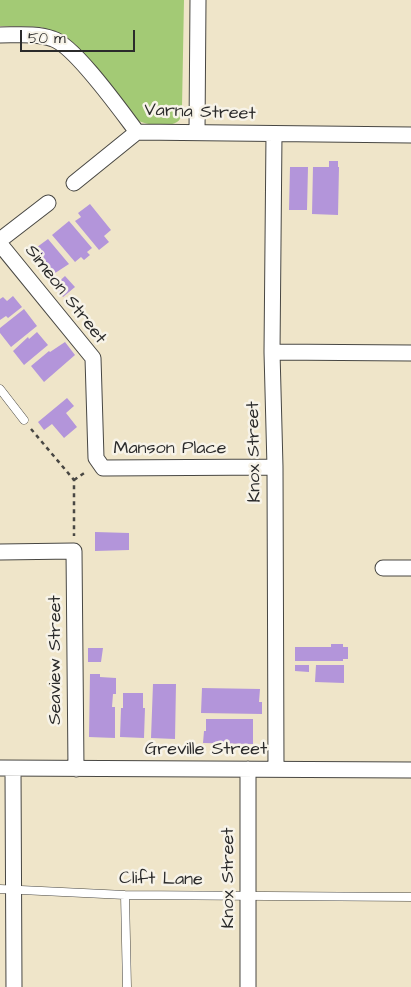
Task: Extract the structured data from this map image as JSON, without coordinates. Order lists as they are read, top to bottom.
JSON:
{
  "streets": {
    "street": [
      "Varna Street",
      "Simeon Street",
      "Manson Place",
      "Knox Street",
      "Seaview Street",
      "Greville Street"
    ],
    "lane": ["Clift Lane"]
  },
  "crossings": [
    ["Varna Street", "Knox Street"],
    ["Simeon Street", "Manson Place"],
    ["Manson Place", "Knox Street"],
    ["Knox Street", "Greville Street"],
    ["Knox Street", "Clift Lane"],
    ["Seaview Street", "Greville Street"]
  ],
  "scale_bar": "50 m"
}
